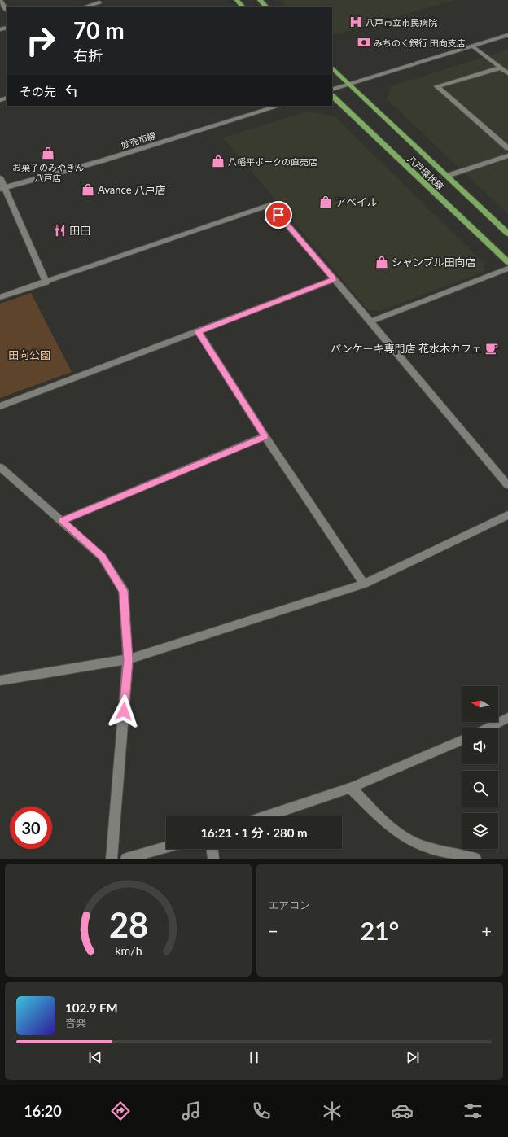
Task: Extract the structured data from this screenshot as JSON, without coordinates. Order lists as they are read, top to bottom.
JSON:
{
  "streets": {
    "main road": ["八戸環状線"],
    "street": ["妙売市線"]
  },
  "parks": ["田向公園"],
  "places": {
    "hospital": ["八戸市立市民病院"],
    "bank": ["みちのく銀行 田向支店"],
    "shop": [
      "お菓子のみやきん 八戸店",
      "八幡平ポークの直売店",
      "Avance 八戸店",
      "アベイル",
      "シャンブル田向店"
    ],
    "restaurant": ["田田"],
    "cafe": ["パンケーキ専門店 花水木カフェ"]
  },
  "north": "left",
  "page": {
    "turn": ["70 m", "右折"],
    "then": "その先",
    "limit": "30",
    "trip": "16:21 · 1 分 · 280 m",
    "tile": "エアコン",
    "heat": ["−", "21°", "+"],
    "song": ["102.9 FM", "音楽"],
    "tabs": "16:20",
    "gauge": ["28", "km/h"]
  }
}
